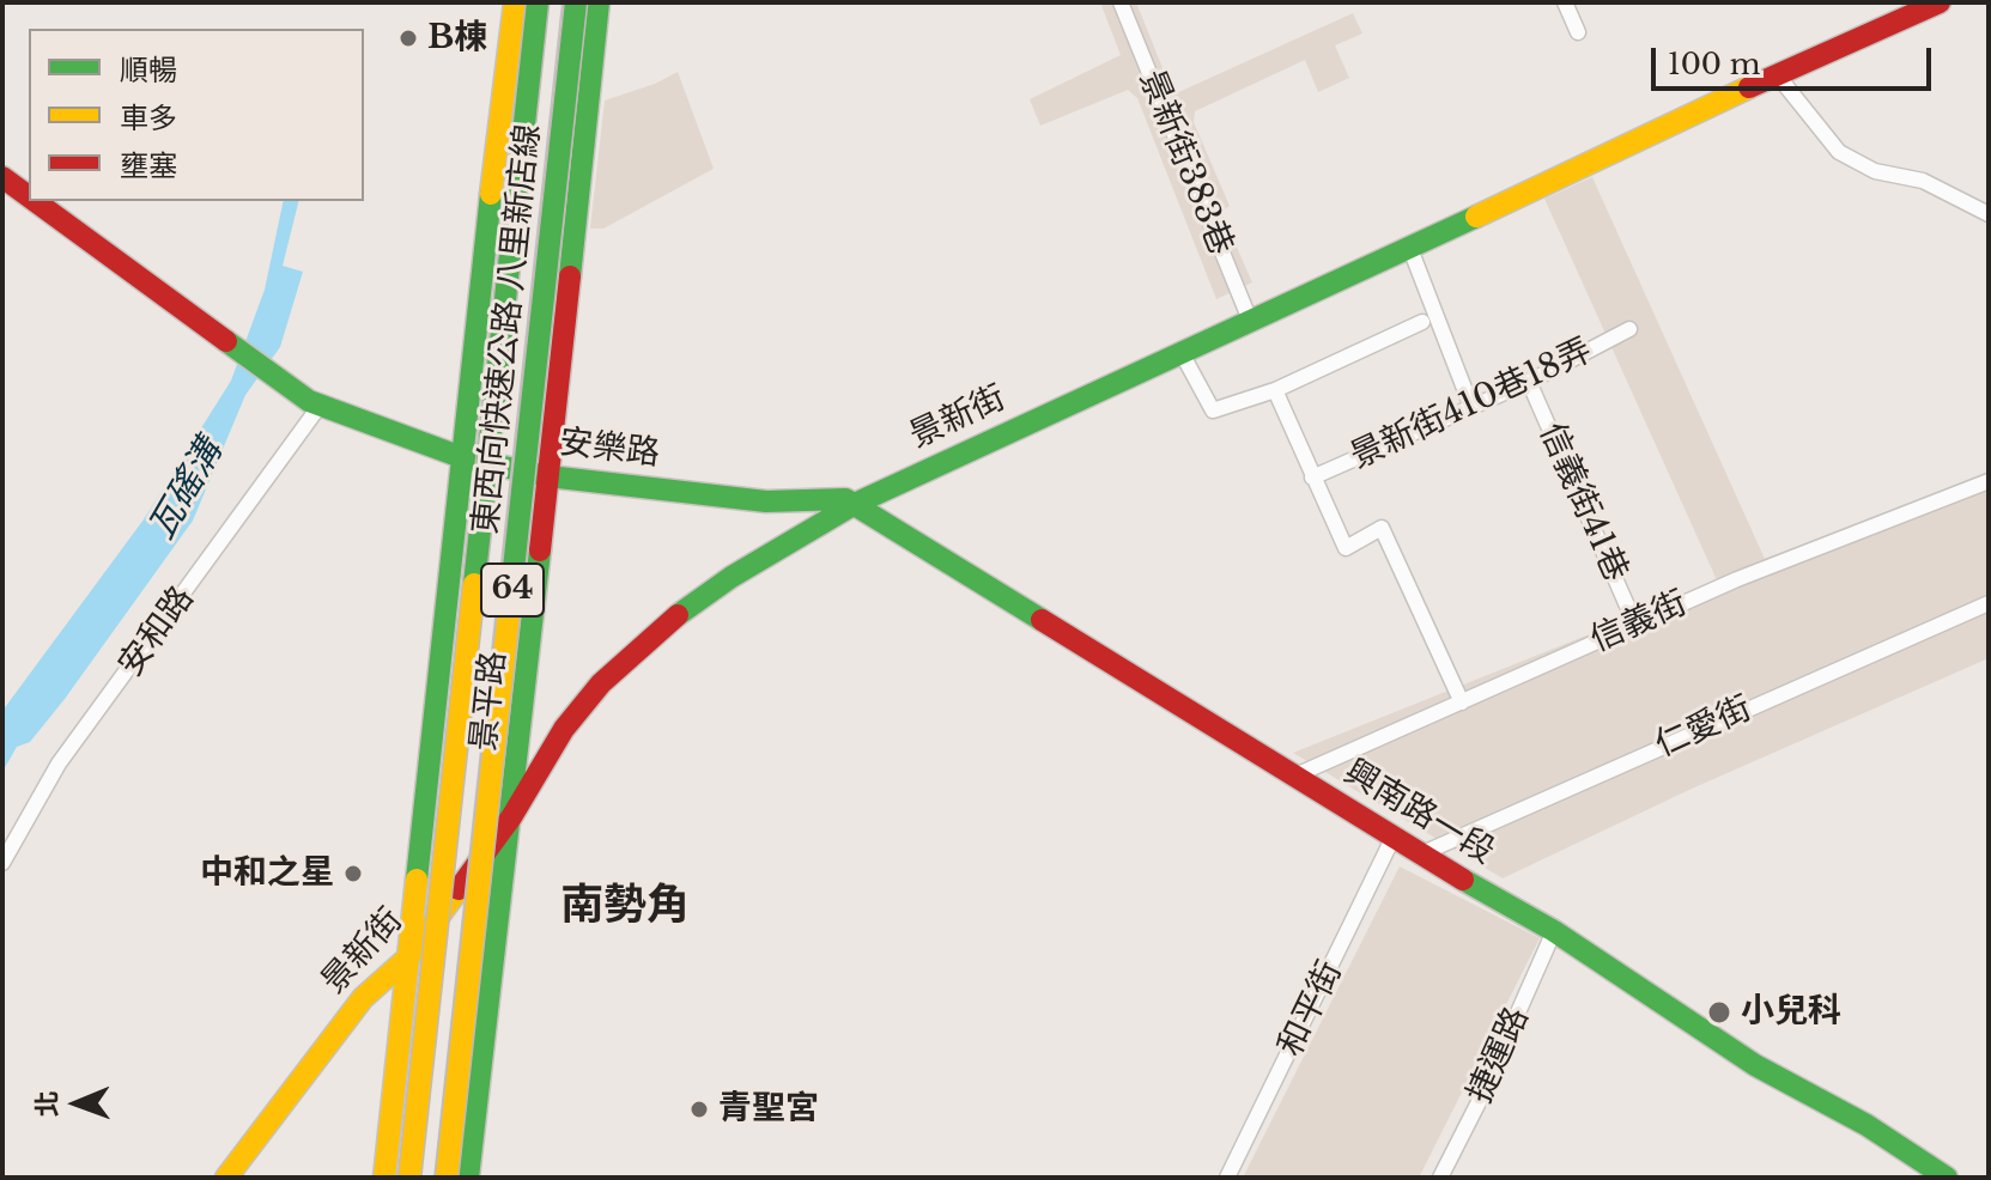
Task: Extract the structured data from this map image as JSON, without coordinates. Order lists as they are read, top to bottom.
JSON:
{
  "streets": {
    "main road": [
      "東西向快速公路 八里新店線",
      "景新街",
      "安樂路",
      "64",
      "景平路",
      "興南路一段"
    ],
    "street": [
      "景新街383巷",
      "景新街410巷18弄",
      "信義街41巷",
      "信義街",
      "安和路",
      "仁愛街",
      "和平街",
      "捷運路"
    ]
  },
  "crossings": [
    ["景新街383巷", "景新街"],
    ["景新街410巷18弄", "信義街41巷"],
    ["景新街", "安樂路"],
    ["景新街", "景平路"],
    ["景新街", "興南路一段"],
    ["安樂路", "安和路"],
    ["安樂路", "景平路"],
    ["安樂路", "興南路一段"],
    ["信義街41巷", "信義街"],
    ["信義街", "興南路一段"],
    ["仁愛街", "興南路一段"],
    ["興南路一段", "和平街"],
    ["興南路一段", "捷運路"]
  ],
  "districts": ["南勢角"],
  "water": ["瓦磘溝"],
  "places": [
    "B棟",
    "中和之星",
    "小兒科",
    "青聖宮"
  ],
  "legend": ["順暢", "車多", "壅塞"],
  "scale_bar": "100 m",
  "north": "left"
}
